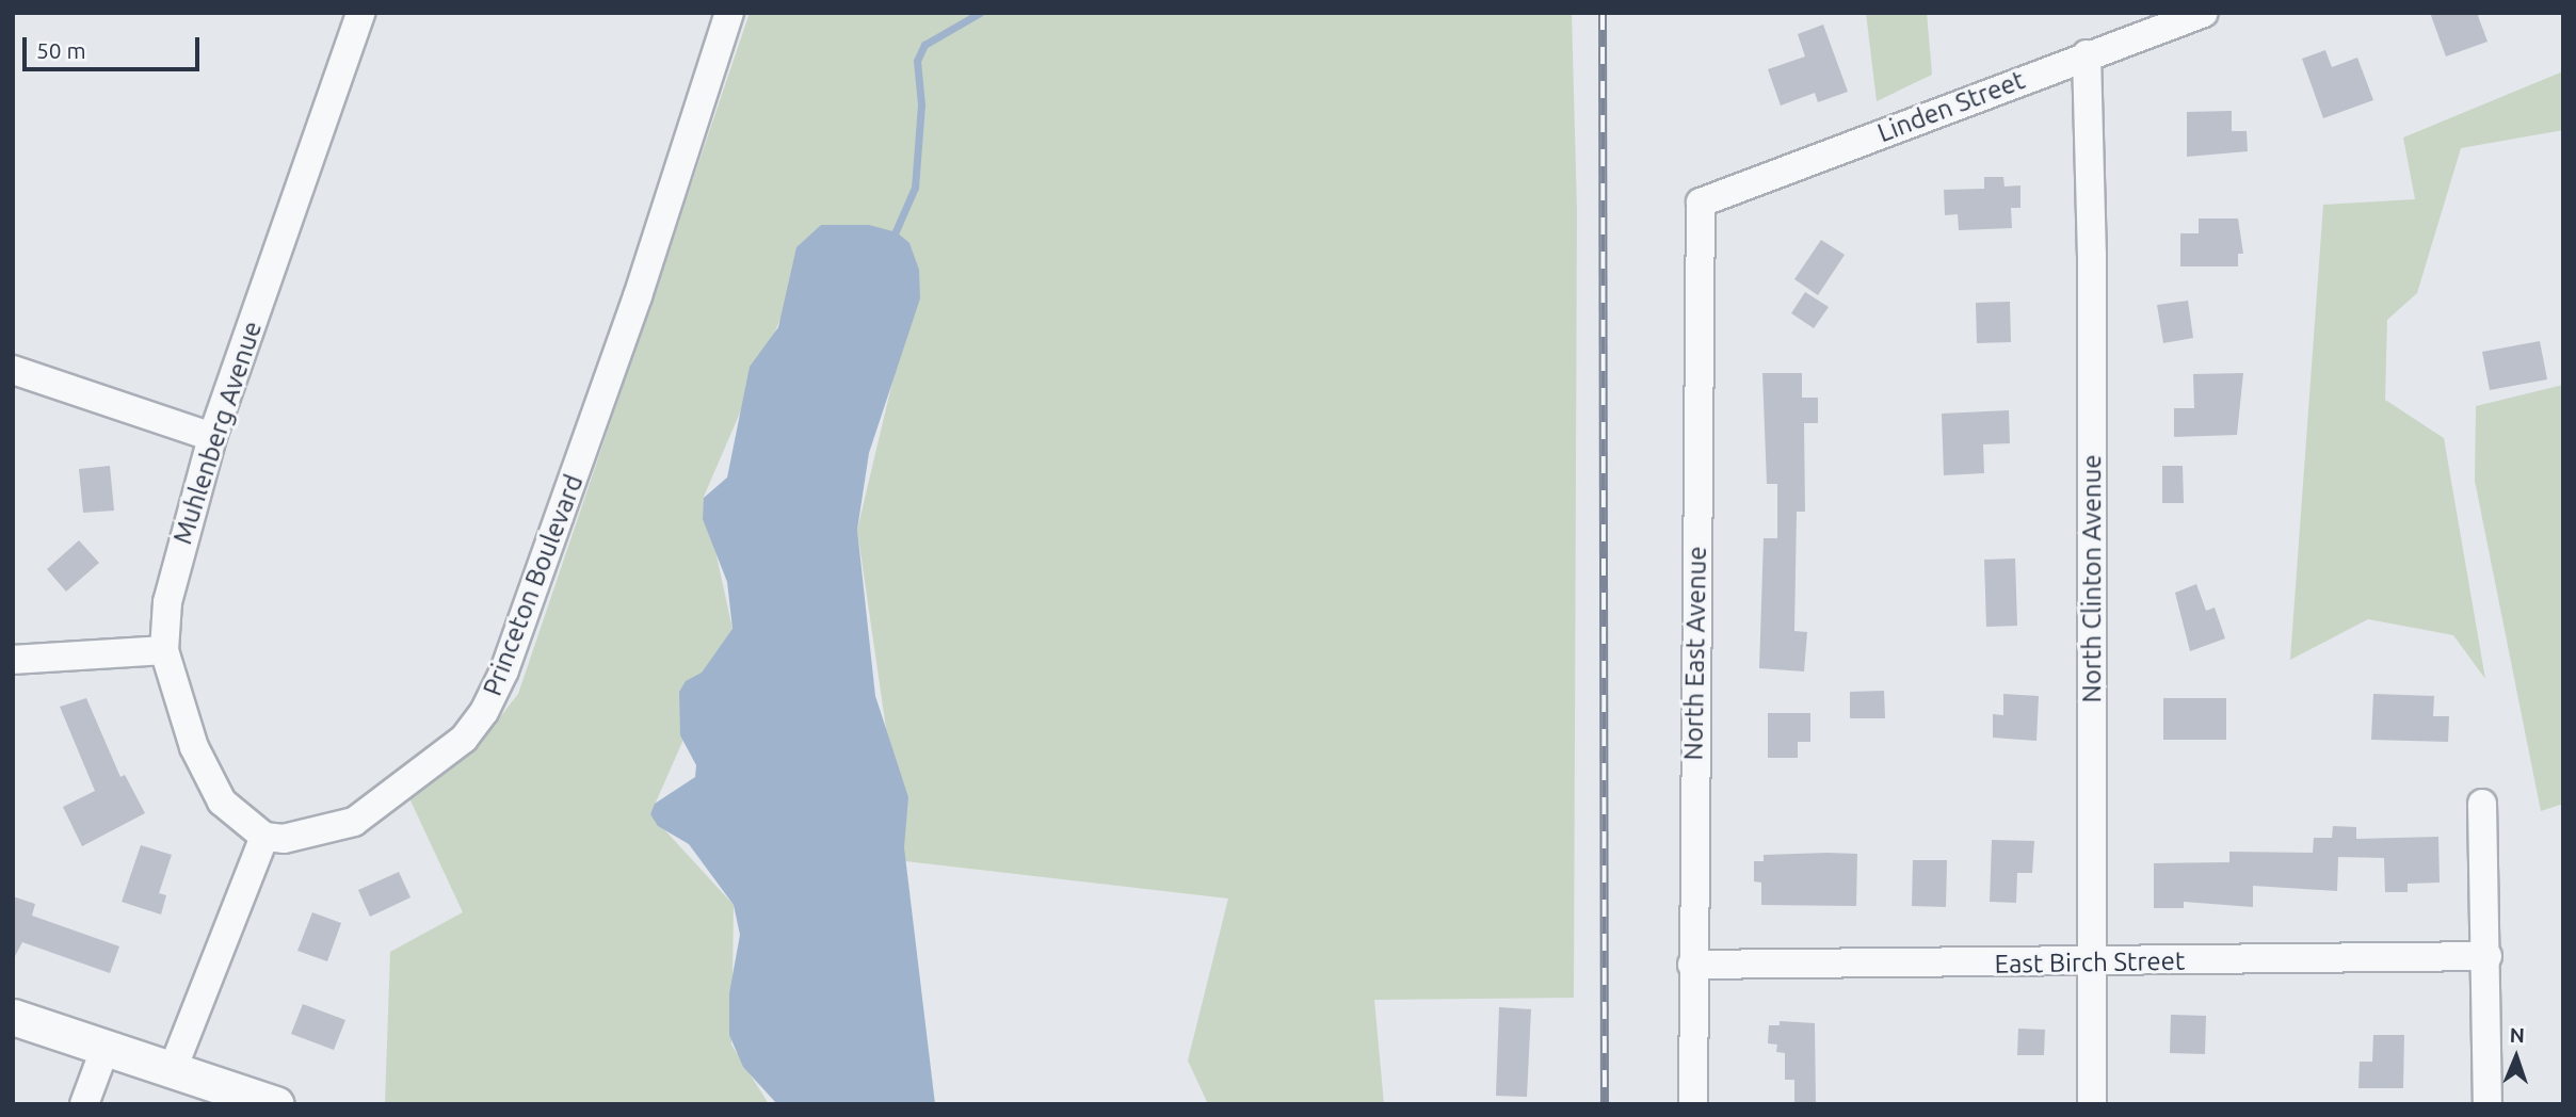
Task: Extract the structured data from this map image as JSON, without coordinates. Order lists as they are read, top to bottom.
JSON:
{
  "streets": {
    "street": [
      "Linden Street",
      "Muhlenberg Avenue",
      "North Clinton Avenue",
      "Princeton Boulevard",
      "North East Avenue",
      "East Birch Street"
    ]
  },
  "crossings": [
    ["Linden Street", "North Clinton Avenue"],
    ["Linden Street", "North East Avenue"],
    ["Muhlenberg Avenue", "Princeton Boulevard"],
    ["North Clinton Avenue", "East Birch Street"],
    ["North East Avenue", "East Birch Street"]
  ],
  "scale_bar": "50 m",
  "north": "top"
}
